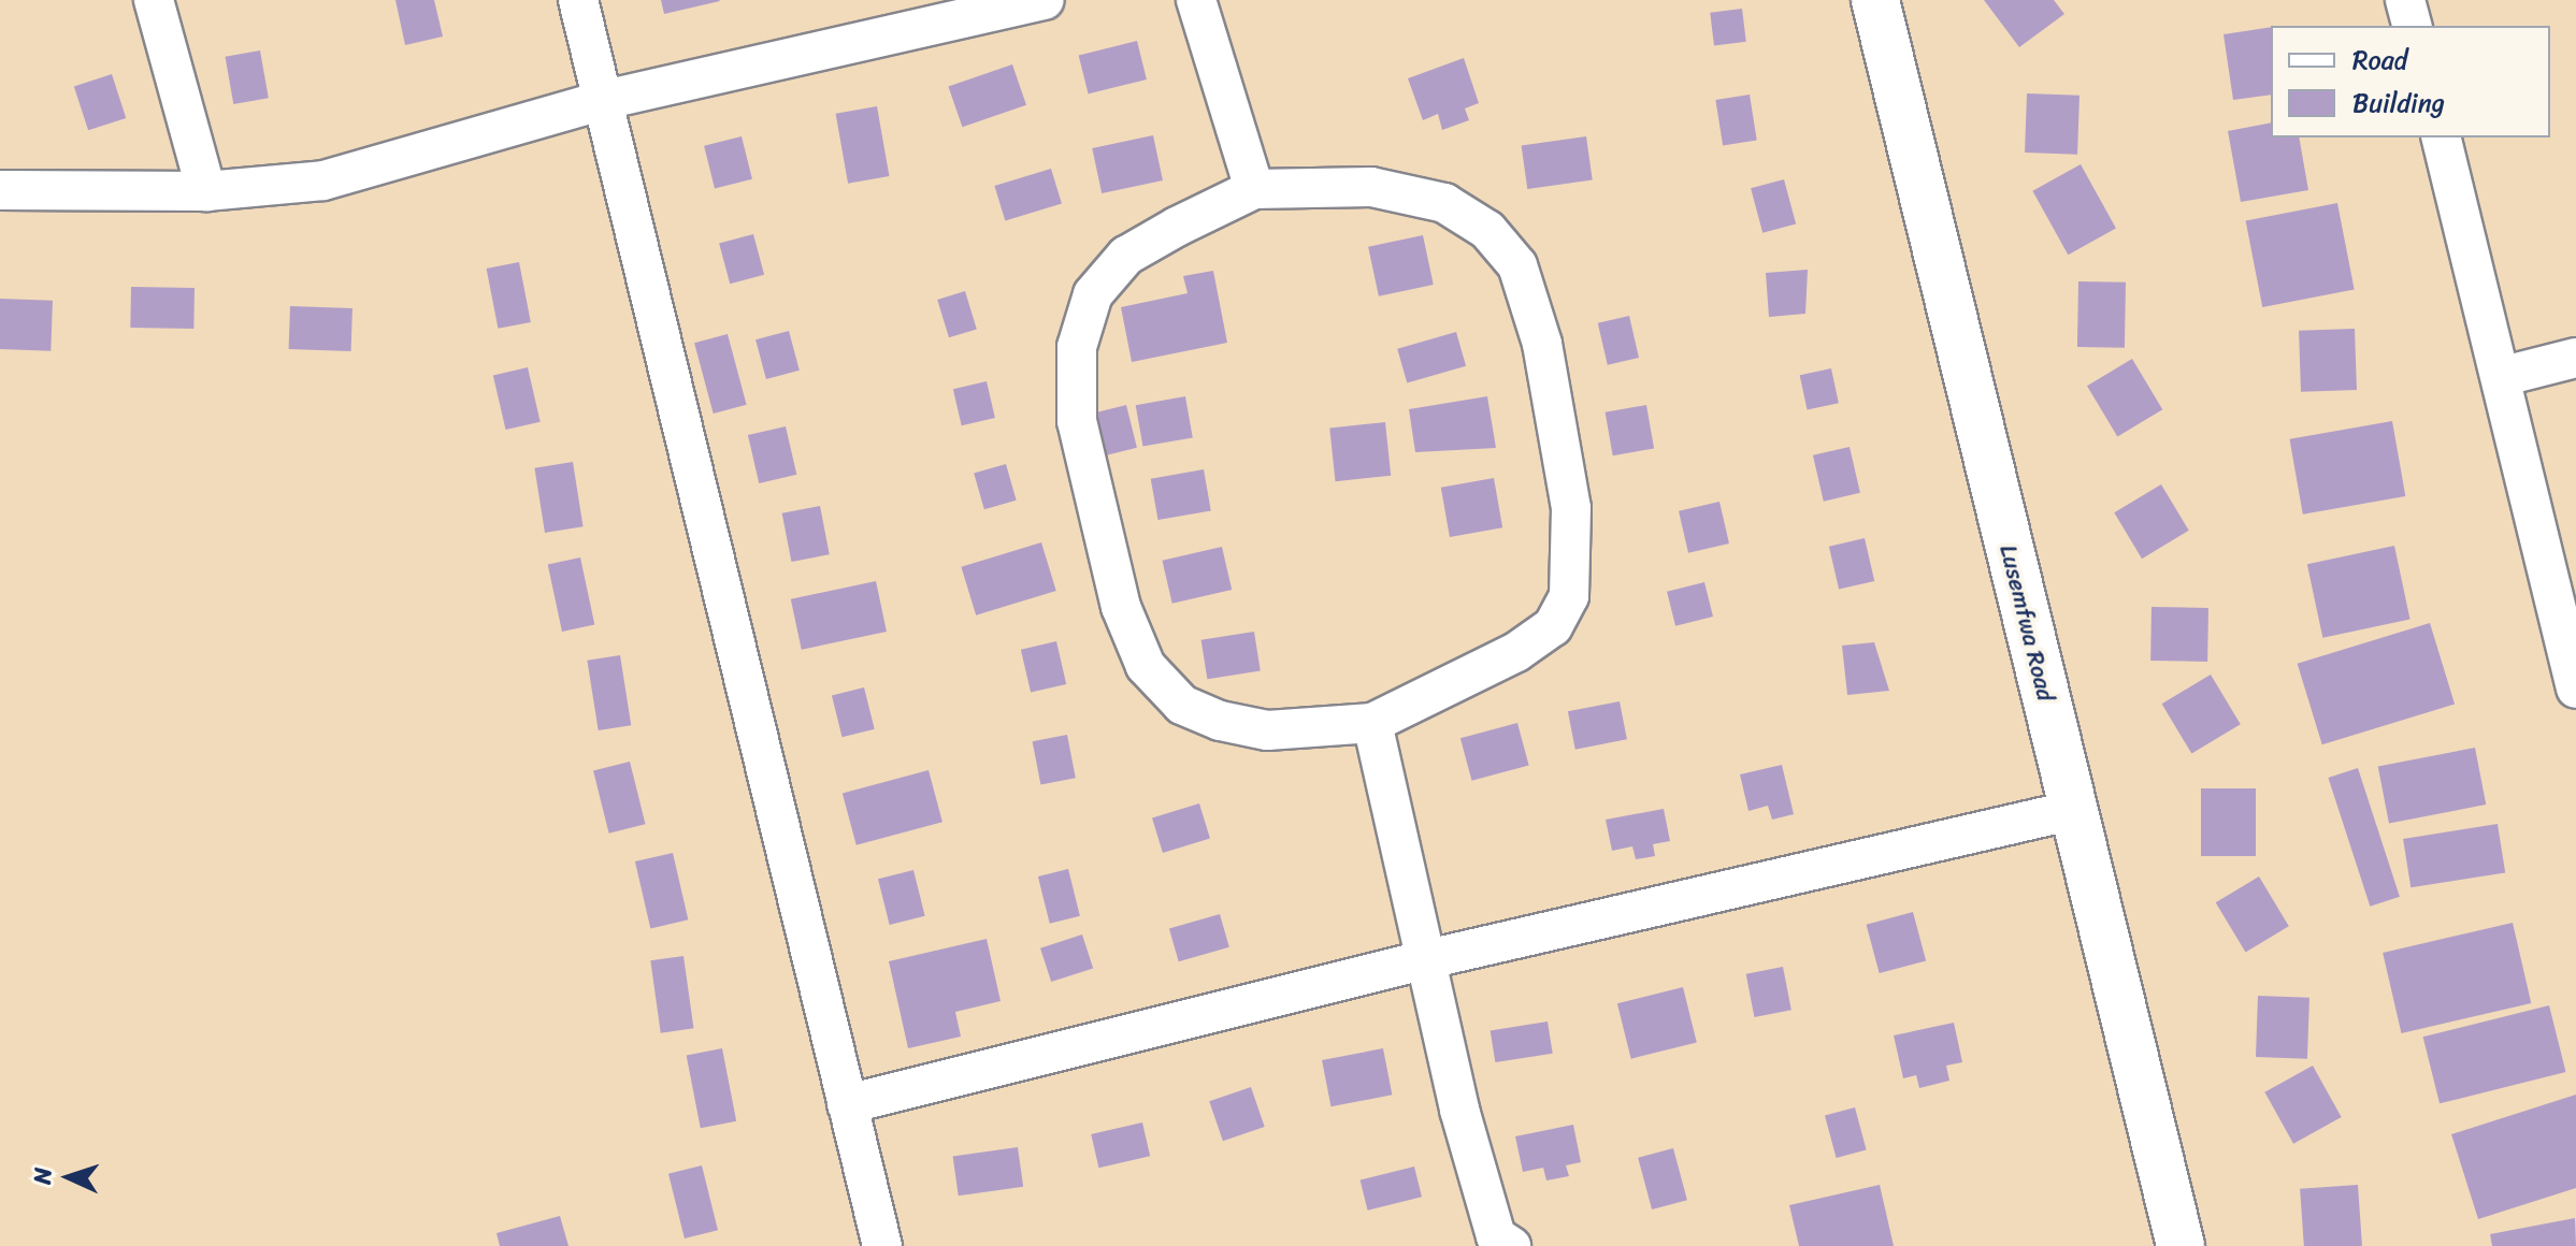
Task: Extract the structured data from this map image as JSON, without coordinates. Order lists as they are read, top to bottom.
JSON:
{
  "streets": {
    "street": ["Lusemfwa Road"]
  },
  "legend": ["Road", "Building"],
  "north": "left"
}
